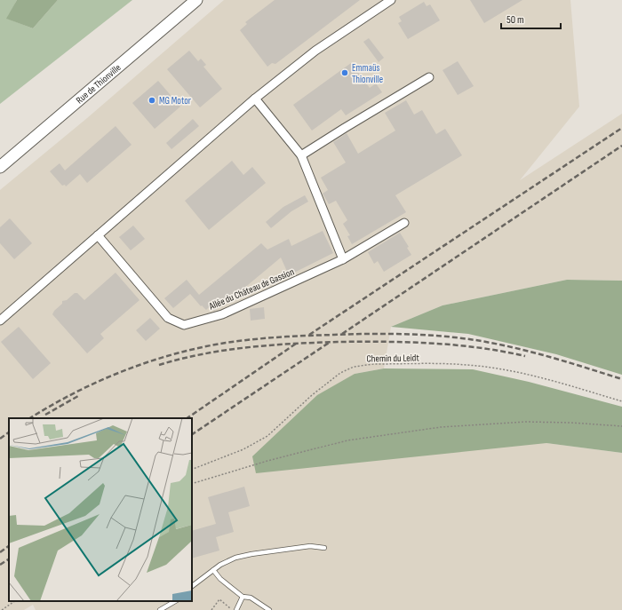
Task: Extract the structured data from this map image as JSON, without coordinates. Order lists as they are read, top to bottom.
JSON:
{
  "streets": {
    "main road": ["Rue de Thionville"],
    "street": ["Allée du Château de Gassion"],
    "path": ["Chemin du Leidt"]
  },
  "places": ["Emmaüs Thionville", "MG Motor"],
  "scale_bar": "50 m"
}
